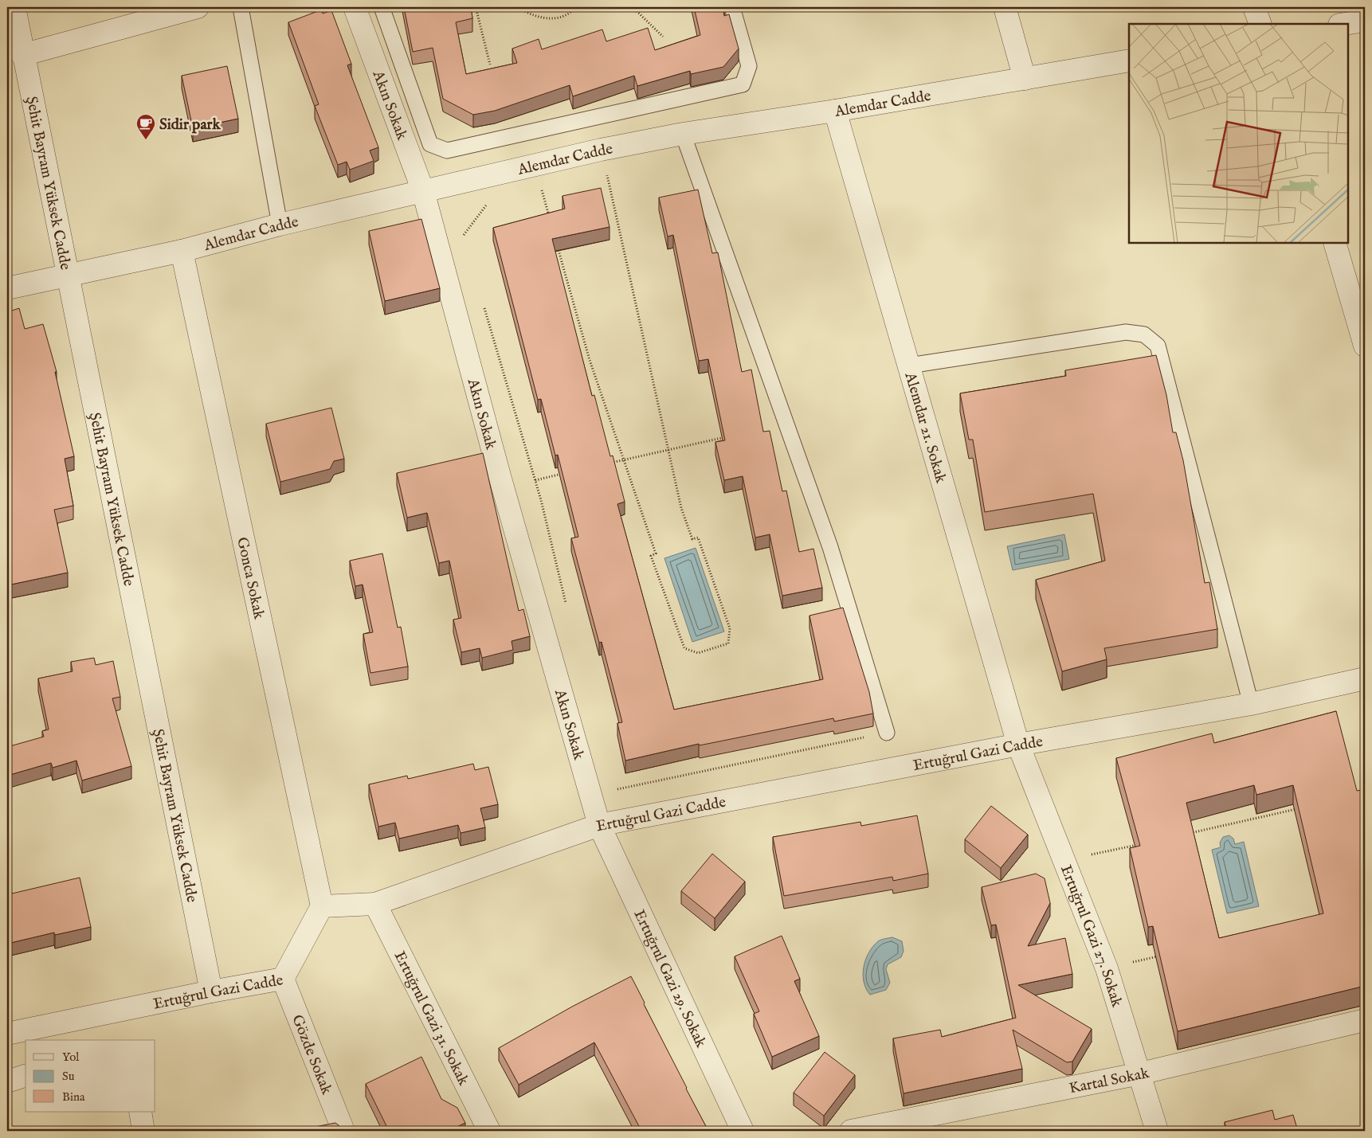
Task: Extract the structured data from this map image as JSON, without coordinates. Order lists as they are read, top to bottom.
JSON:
{
  "streets": {
    "street": [
      "Alemdar Cadde",
      "Akın Sokak",
      "Şehit Bayram Yüksek Cadde",
      "Alemdar 21. Sokak",
      "Gonca Sokak",
      "Ertuğrul Gazi Cadde",
      "Ertuğrul Gazi 27. Sokak",
      "Ertuğrul Gazi 29. Sokak",
      "Ertuğrul Gazi 31. Sokak",
      "Gözde Sokak",
      "Kartal Sokak"
    ]
  },
  "crossings": [
    ["Alemdar Cadde", "Akın Sokak"],
    ["Alemdar Cadde", "Şehit Bayram Yüksek Cadde"],
    ["Alemdar Cadde", "Alemdar 21. Sokak"],
    ["Alemdar Cadde", "Gonca Sokak"],
    ["Akın Sokak", "Ertuğrul Gazi Cadde"],
    ["Akın Sokak", "Ertuğrul Gazi 29. Sokak"],
    ["Şehit Bayram Yüksek Cadde", "Ertuğrul Gazi Cadde"],
    ["Alemdar 21. Sokak", "Ertuğrul Gazi Cadde"],
    ["Alemdar 21. Sokak", "Ertuğrul Gazi 27. Sokak"],
    ["Gonca Sokak", "Ertuğrul Gazi Cadde"],
    ["Ertuğrul Gazi Cadde", "Ertuğrul Gazi 27. Sokak"],
    ["Ertuğrul Gazi Cadde", "Ertuğrul Gazi 29. Sokak"],
    ["Ertuğrul Gazi Cadde", "Ertuğrul Gazi 31. Sokak"],
    ["Ertuğrul Gazi Cadde", "Gözde Sokak"],
    ["Ertuğrul Gazi 27. Sokak", "Kartal Sokak"]
  ],
  "places": {
    "cafe": ["Sidir park"]
  },
  "legend": ["Yol", "Su", "Bina"]
}
